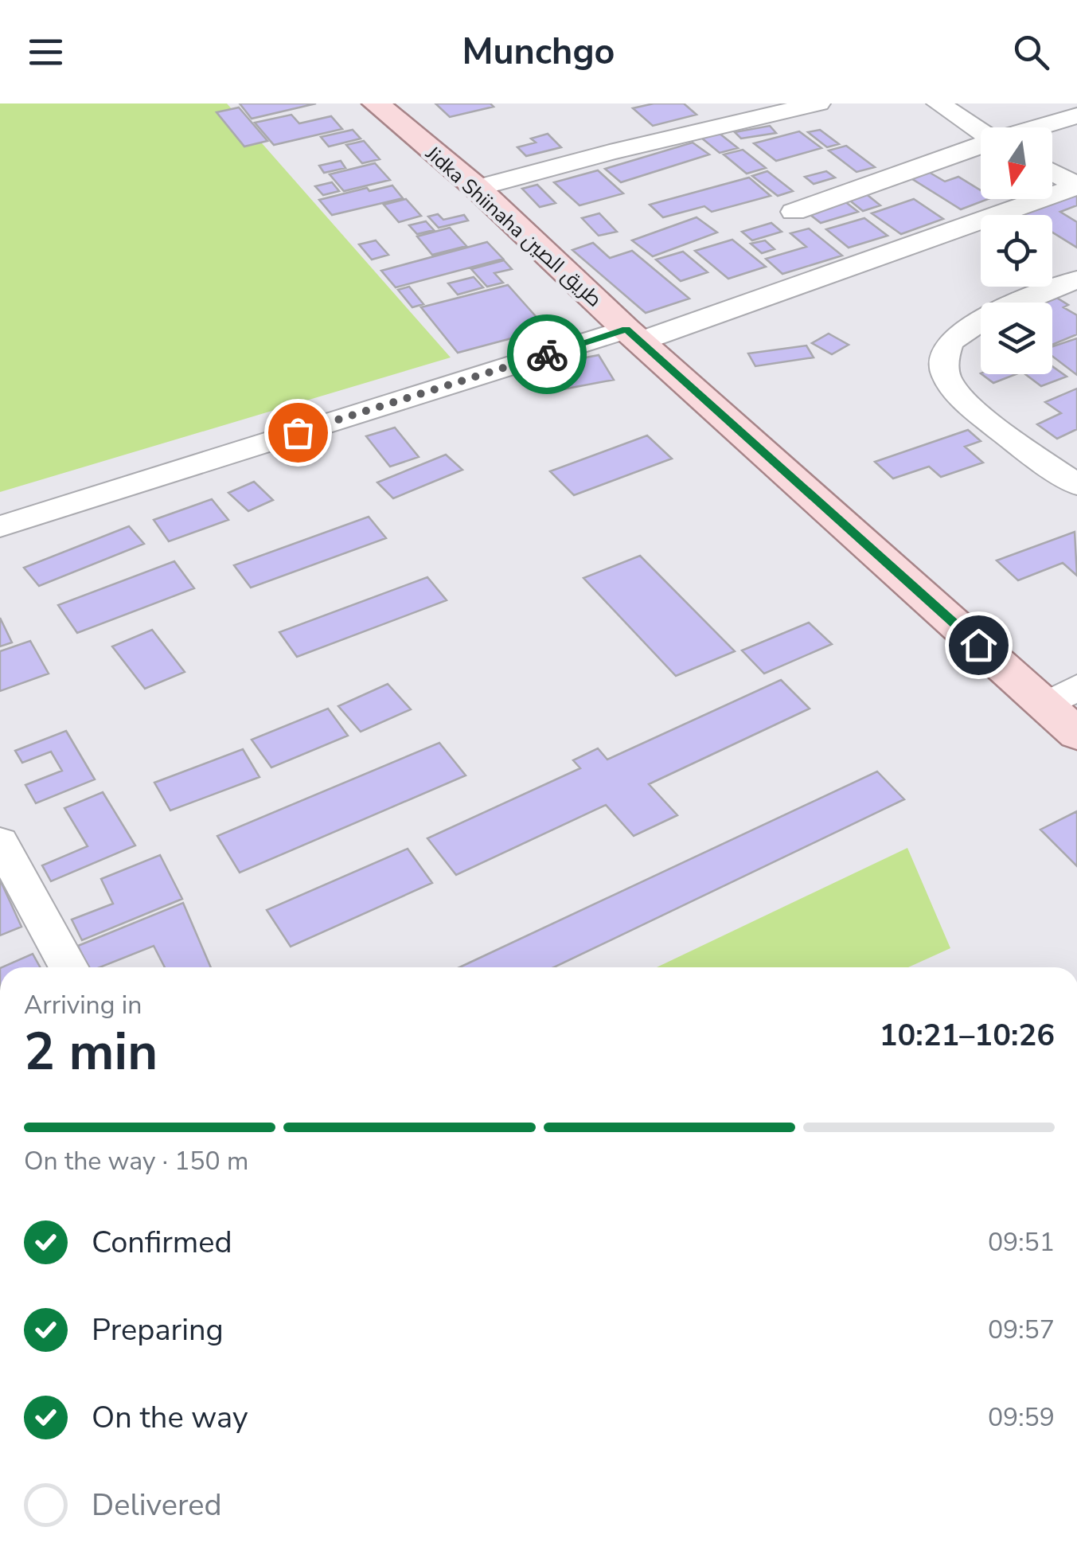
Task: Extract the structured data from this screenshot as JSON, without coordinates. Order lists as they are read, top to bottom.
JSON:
{
  "streets": {
    "main road": ["Jidka Shiinaha طريق الصين"]
  },
  "north": "bottom",
  "page": {
    "header": "Munchgo",
    "heading": ["2 min", "Arriving in", "10:21–10:26"],
    "bar": "On the way · 150 m",
    "list": [
      ["Confirmed", "09:51"],
      ["Preparing", "09:57"],
      ["On the way", "09:59"],
      "Delivered"
    ]
  }
}
